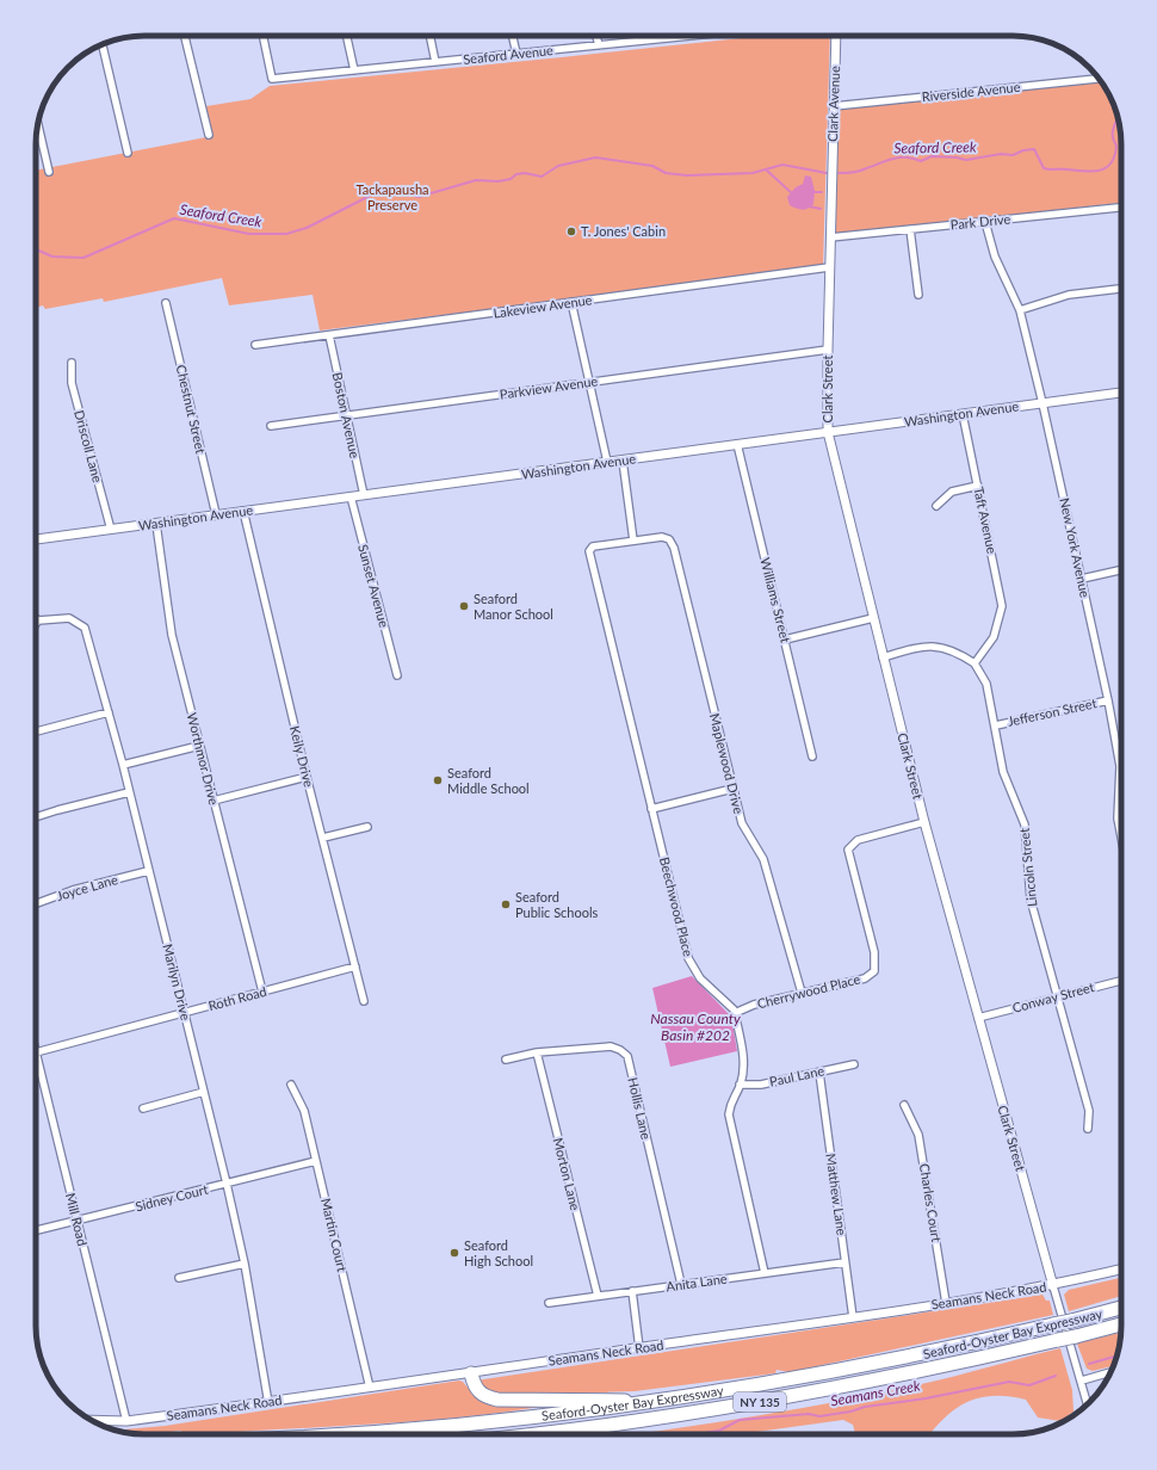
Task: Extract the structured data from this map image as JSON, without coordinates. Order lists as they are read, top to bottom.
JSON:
{
  "streets": {
    "highway": ["Seaford-Oyster Bay Expressway", "NY 135"],
    "street": [
      "Seaford Avenue",
      "Riverside Avenue",
      "Clark Avenue",
      "Park Drive",
      "Lakeview Avenue",
      "Parkview Avenue",
      "Clark Street",
      "Chestnut Street",
      "Washington Avenue",
      "Boston Avenue",
      "Driscoll Lane",
      "Taft Avenue",
      "New York Avenue",
      "Sunset Avenue",
      "Williams Street",
      "Jefferson Street",
      "Keily Drive",
      "Worthmor Drive",
      "Maplewood Drive",
      "Lincoln Street",
      "Joyce Lane",
      "Beechwood Place",
      "Marilyn Drive",
      "Cherrywood Place",
      "Conway Street",
      "Roth Road",
      "Paul Lane",
      "Hollis Lane",
      "Morton Lane",
      "Matthew Lane",
      "Sidney Court",
      "Charles Court",
      "Mill Road",
      "Martin Court",
      "Anita Lane",
      "Seamans Neck Road"
    ]
  },
  "crossings": [
    ["Riverside Avenue", "Clark Avenue"],
    ["Clark Avenue", "Clark Street"],
    ["Park Drive", "Clark Street"],
    ["Park Drive", "New York Avenue"],
    ["Lakeview Avenue", "Clark Street"],
    ["Lakeview Avenue", "Boston Avenue"],
    ["Parkview Avenue", "Clark Street"],
    ["Parkview Avenue", "Boston Avenue"],
    ["Clark Street", "Washington Avenue"],
    ["Clark Street", "Lincoln Street"],
    ["Clark Street", "Cherrywood Place"],
    ["Clark Street", "Conway Street"],
    ["Clark Street", "Seamans Neck Road"],
    ["Clark Street", "Seaford-Oyster Bay Expressway"],
    ["Chestnut Street", "Washington Avenue"],
    ["Washington Avenue", "Boston Avenue"],
    ["Washington Avenue", "Driscoll Lane"],
    ["Washington Avenue", "Taft Avenue"],
    ["Washington Avenue", "New York Avenue"],
    ["Washington Avenue", "Sunset Avenue"],
    ["Washington Avenue", "Williams Street"],
    ["Washington Avenue", "Keily Drive"],
    ["Washington Avenue", "Worthmor Drive"],
    ["Taft Avenue", "Lincoln Street"],
    ["New York Avenue", "Jefferson Street"],
    ["Jefferson Street", "Lincoln Street"],
    ["Keily Drive", "Roth Road"],
    ["Worthmor Drive", "Roth Road"],
    ["Maplewood Drive", "Beechwood Place"],
    ["Maplewood Drive", "Cherrywood Place"],
    ["Lincoln Street", "Conway Street"],
    ["Joyce Lane", "Marilyn Drive"],
    ["Beechwood Place", "Cherrywood Place"],
    ["Marilyn Drive", "Roth Road"],
    ["Marilyn Drive", "Sidney Court"],
    ["Marilyn Drive", "Seamans Neck Road"],
    ["Roth Road", "Mill Road"],
    ["Paul Lane", "Matthew Lane"],
    ["Hollis Lane", "Morton Lane"],
    ["Hollis Lane", "Anita Lane"],
    ["Morton Lane", "Anita Lane"],
    ["Matthew Lane", "Anita Lane"],
    ["Matthew Lane", "Seamans Neck Road"],
    ["Sidney Court", "Mill Road"],
    ["Sidney Court", "Martin Court"],
    ["Charles Court", "Seamans Neck Road"],
    ["Mill Road", "Seamans Neck Road"],
    ["Martin Court", "Seamans Neck Road"]
  ],
  "water": ["Seaford Creek", "Nassau County Basin #202", "Seamans Creek"],
  "parks": ["Tackapausha Preserve"],
  "places": [
    "T. Jones' Cabin",
    "Seaford Manor School",
    "Seaford Middle School",
    "Seaford Public Schools",
    "Seaford High School"
  ]
}
